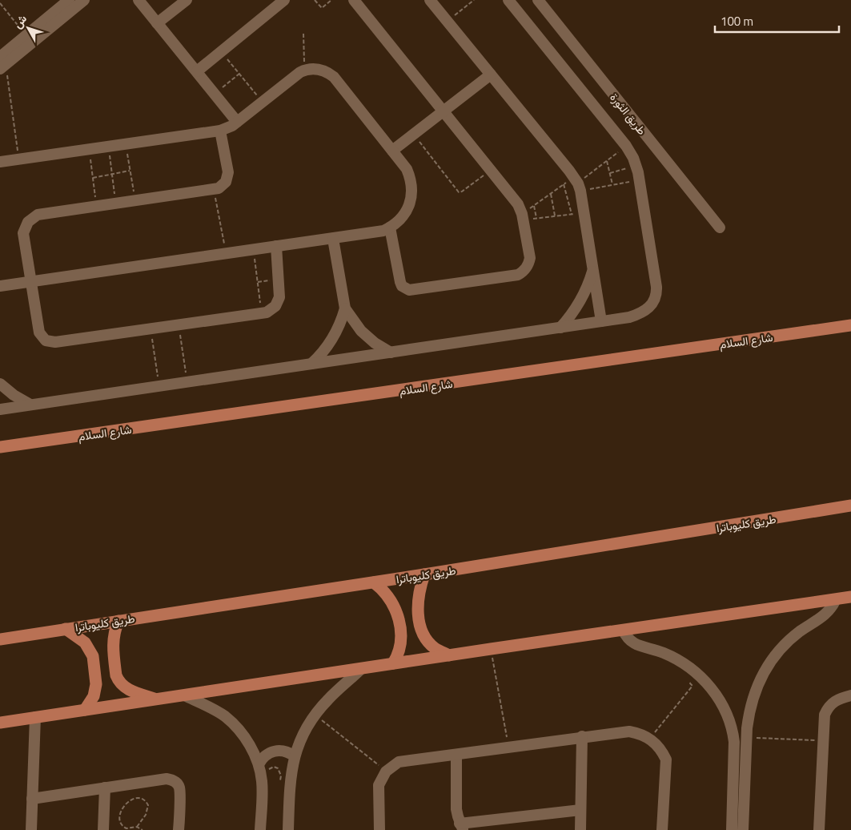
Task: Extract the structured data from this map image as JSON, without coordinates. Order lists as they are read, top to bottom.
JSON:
{
  "streets": {
    "main road": ["شارع السلام", "طريق كليوباترا"],
    "street": ["طريق الثورة"]
  },
  "scale_bar": "100 m",
  "north": "top left"
}
